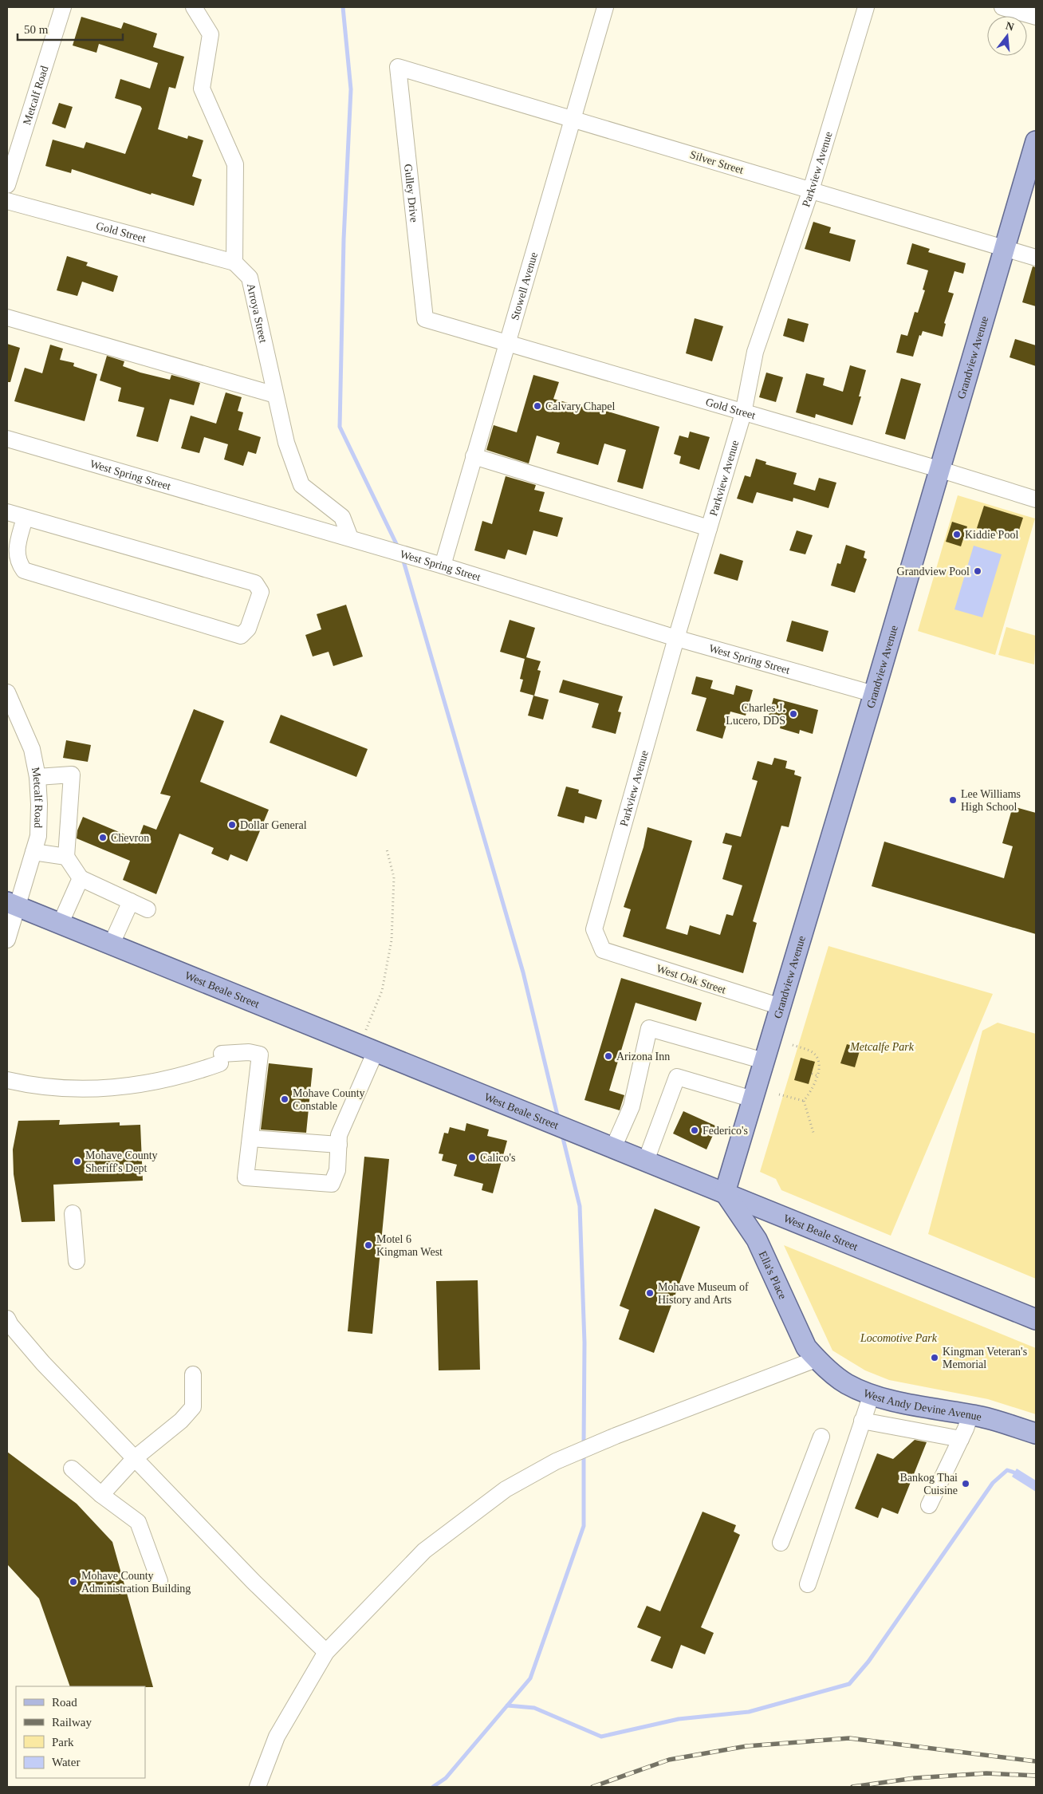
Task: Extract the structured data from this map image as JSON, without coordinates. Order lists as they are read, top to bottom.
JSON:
{
  "streets": {
    "main road": [
      "Grandview Avenue",
      "West Beale Street",
      "Ella's Place",
      "West Andy Devine Avenue"
    ],
    "street": [
      "Metcalf Road",
      "Silver Street",
      "Parkview Avenue",
      "Gulley Drive",
      "Gold Street",
      "Stowell Avenue",
      "Arroya Street",
      "West Spring Street",
      "West Oak Street"
    ]
  },
  "crossings": [
    ["Metcalf Road", "West Beale Street"],
    ["Silver Street", "Parkview Avenue"],
    ["Silver Street", "Gulley Drive"],
    ["Silver Street", "Stowell Avenue"],
    ["Silver Street", "Grandview Avenue"],
    ["Parkview Avenue", "Gold Street"],
    ["Parkview Avenue", "West Spring Street"],
    ["Parkview Avenue", "West Oak Street"],
    ["Gulley Drive", "Gold Street"],
    ["Gold Street", "Stowell Avenue"],
    ["Gold Street", "Arroya Street"],
    ["Gold Street", "Grandview Avenue"],
    ["Stowell Avenue", "West Spring Street"],
    ["Arroya Street", "West Spring Street"],
    ["Grandview Avenue", "West Spring Street"],
    ["Grandview Avenue", "West Oak Street"],
    ["Grandview Avenue", "West Beale Street"],
    ["Grandview Avenue", "Ella's Place"],
    ["West Beale Street", "Ella's Place"],
    ["Ella's Place", "West Andy Devine Avenue"]
  ],
  "parks": ["Metcalfe Park", "Locomotive Park"],
  "places": [
    "Calvary Chapel",
    "Kiddie Pool",
    "Grandview Pool",
    "Charles J. Lucero, DDS",
    "Lee Williams High School",
    "Dollar General",
    "Chevron",
    "Arizona Inn",
    "Mohave County Constable",
    "Federico's",
    "Calico's",
    "Mohave County Sheriff's Dept",
    "Motel 6 Kingman West",
    "Mohave Museum of History and Arts",
    "Kingman Veteran's Memorial",
    "Bankog Thai Cuisine",
    "Mohave County Administration Building"
  ],
  "legend": [
    "Road",
    "Railway",
    "Park",
    "Water"
  ],
  "scale_bar": "50 m",
  "north": "top"
}
